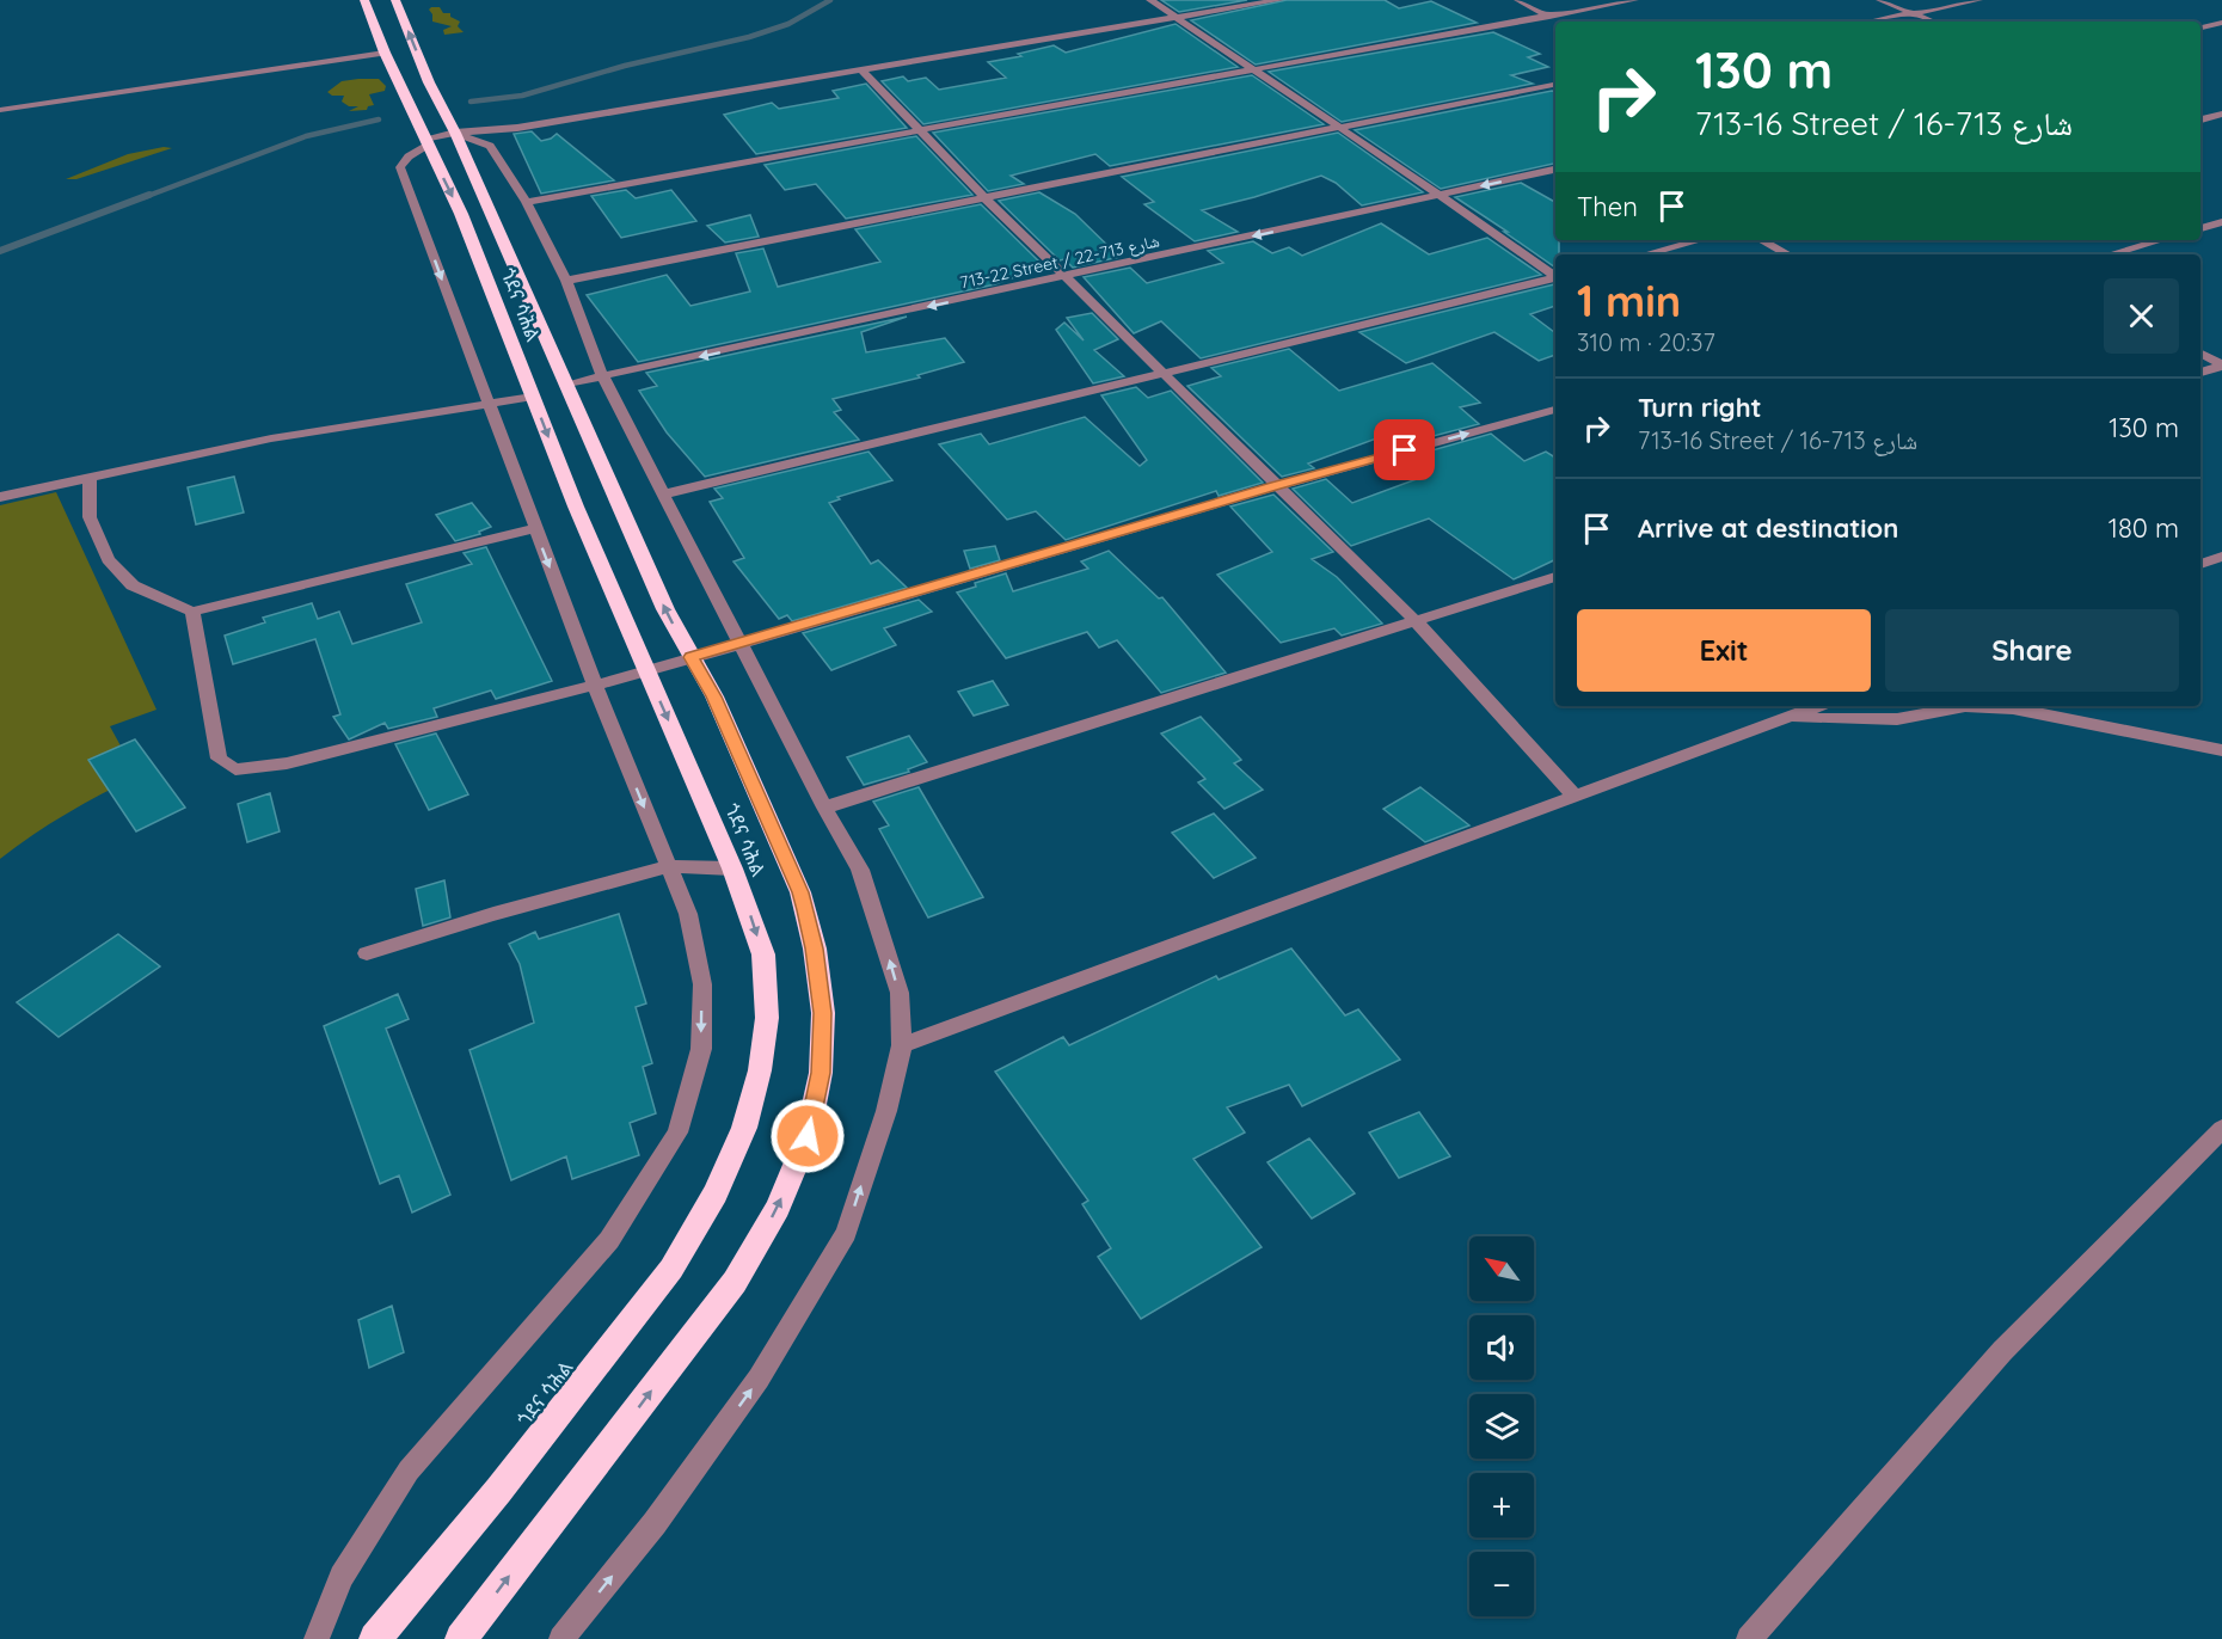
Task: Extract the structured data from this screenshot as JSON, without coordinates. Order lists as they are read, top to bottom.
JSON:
{
  "streets": {
    "highway": ["ጎደና ሳሕል"],
    "street": ["713-22 Street / شارع 713-22"]
  },
  "crossings": [
    ["713-22 Street / شارع 713-22", "ጎደና ሳሕል"]
  ],
  "north": "top left",
  "page": {
    "turn": ["130 m", "713-16 Street / شارع 713-16"],
    "then": "Then",
    "heading": ["1 min", "310 m · 20:37"],
    "list": [
      {
        "name": "Turn right",
        "note": "713-16 Street / شارع 713-16",
        "value": "130 m"
      },
      {
        "name": "Arrive at destination",
        "value": "180 m"
      }
    ],
    "buttons": ["Exit", "Share"],
    "map_buttons": ["+", "−"]
  }
}
